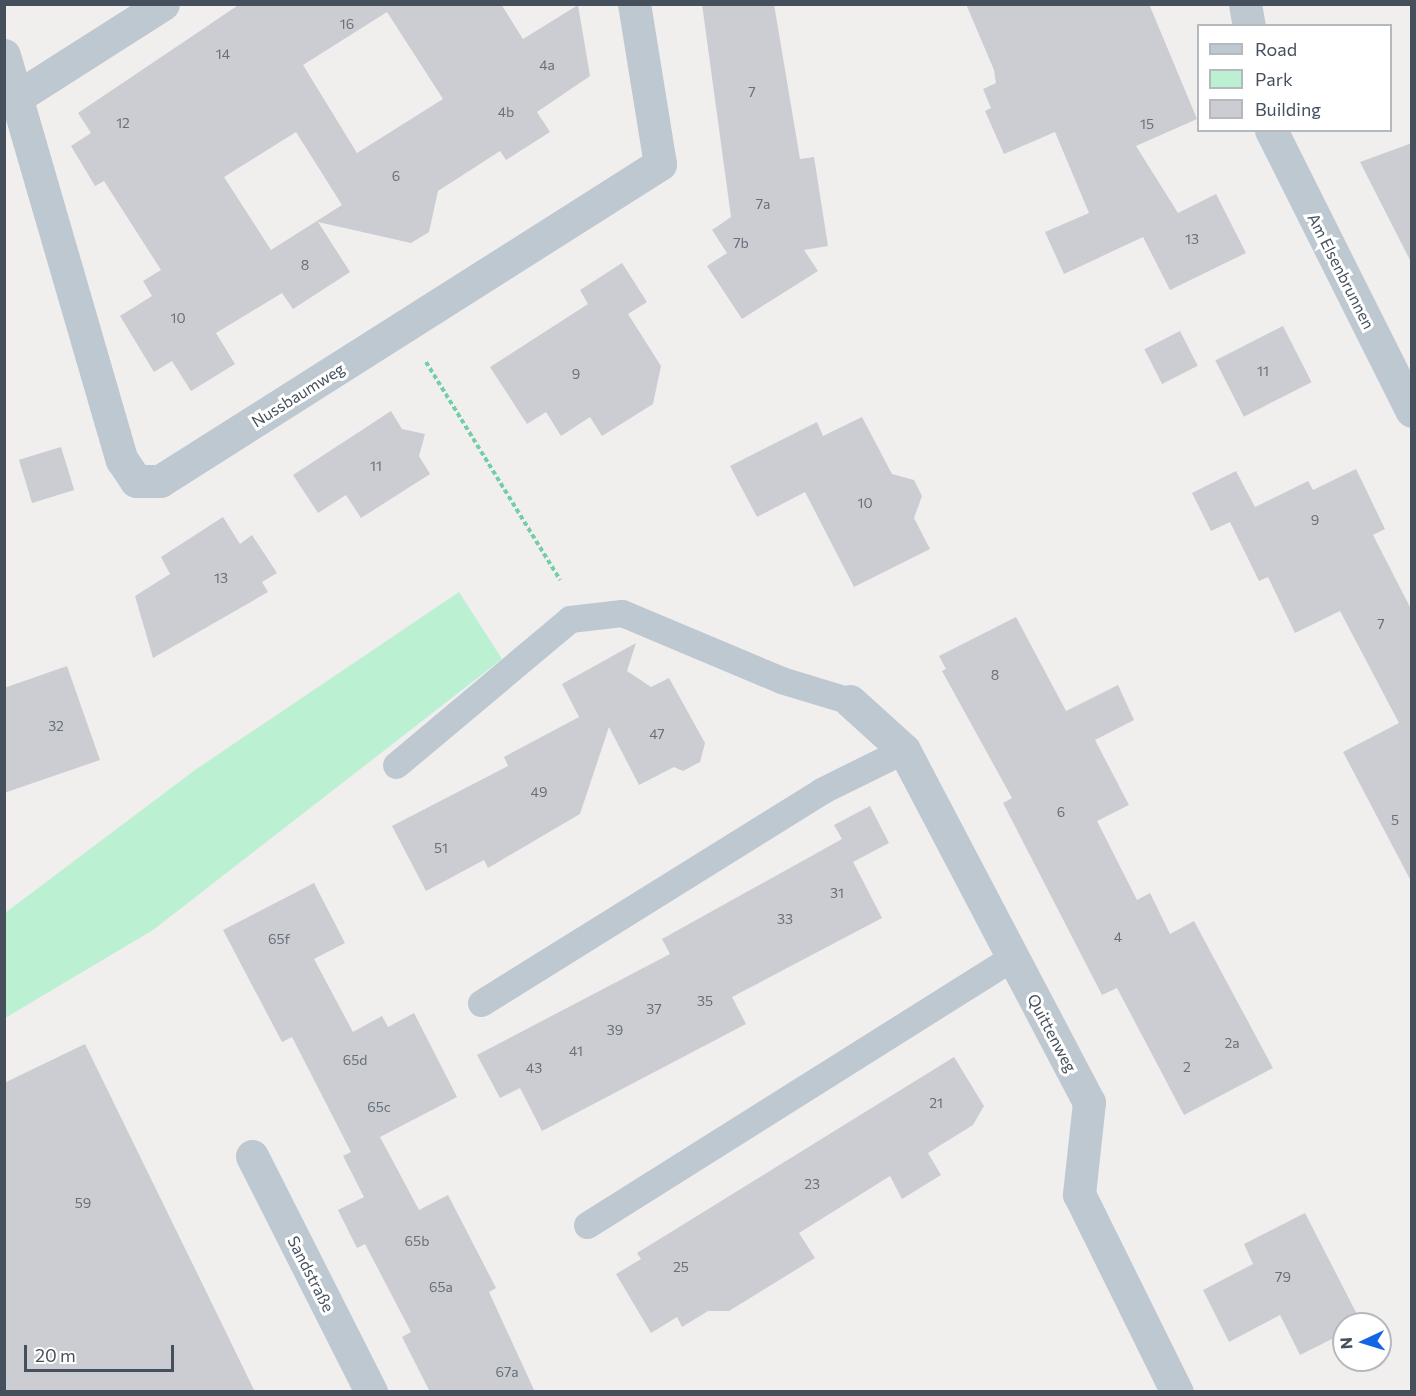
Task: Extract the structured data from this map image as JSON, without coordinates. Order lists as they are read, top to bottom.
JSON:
{
  "streets": {
    "street": [
      "Am Elsenbrunnen",
      "Nussbaumweg",
      "Quittenweg",
      "Sandstraße"
    ]
  },
  "house_numbers": [
    "16",
    "14",
    "4a",
    "7",
    "4b",
    "12",
    "15",
    "6",
    "7a",
    "13",
    "7b",
    "8",
    "10",
    "11",
    "9",
    "11",
    "10",
    "9",
    "13",
    "7",
    "8",
    "32",
    "47",
    "49",
    "6",
    "5",
    "51",
    "31",
    "33",
    "4",
    "65f",
    "35",
    "37",
    "39",
    "2a",
    "41",
    "65d",
    "2",
    "43",
    "21",
    "65c",
    "23",
    "59",
    "65b",
    "25",
    "79",
    "65a",
    "67a"
  ],
  "legend": ["Road", "Park", "Building"],
  "scale_bar": "20 m",
  "north": "left"
}
